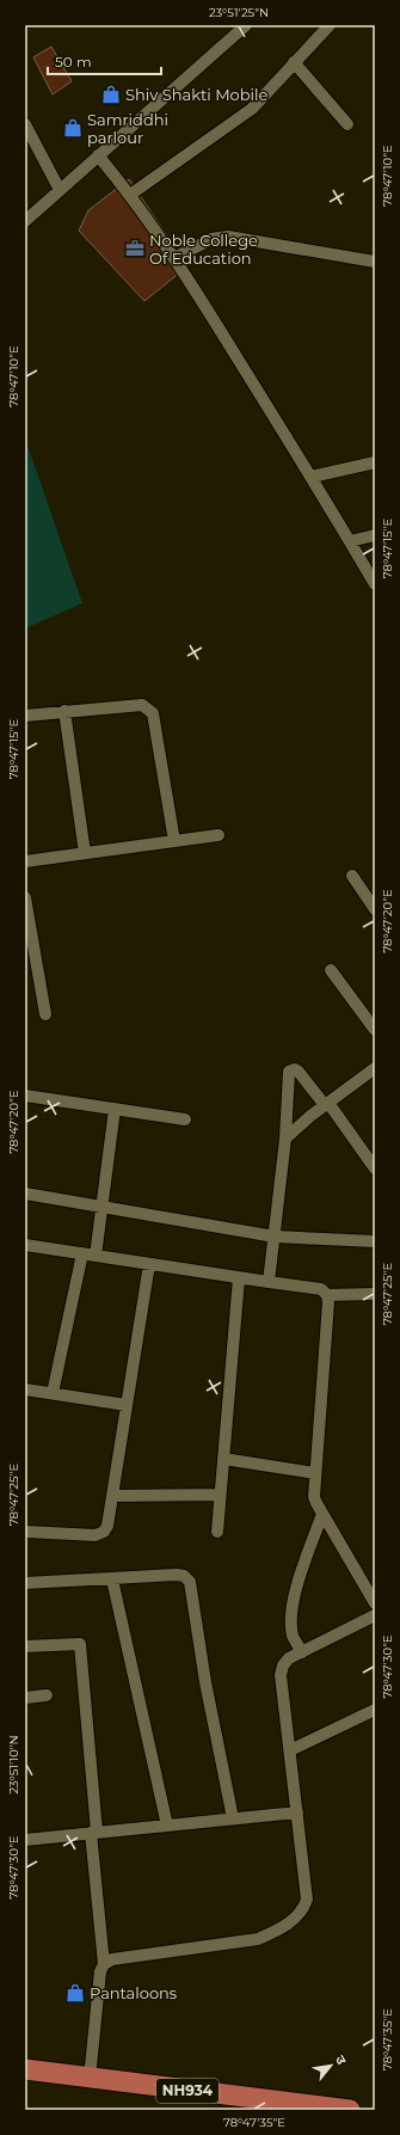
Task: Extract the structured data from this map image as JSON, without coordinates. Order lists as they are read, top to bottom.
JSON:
{
  "streets": {
    "highway": ["NH934"]
  },
  "places": {
    "shop": ["Shiv Shakti Mobile", "Samriddhi parlour", "Pantaloons"],
    "office": ["Noble College Of Education"]
  },
  "scale_bar": "50 m",
  "north": "top right",
  "coordinates": [
    "23°51'25\"N",
    "78°47'10\"E",
    "78°47'15\"E",
    "78°47'20\"E",
    "78°47'25\"E",
    "78°47'30\"E",
    "23°51'10\"N",
    "78°47'35\"E"
  ]
}
